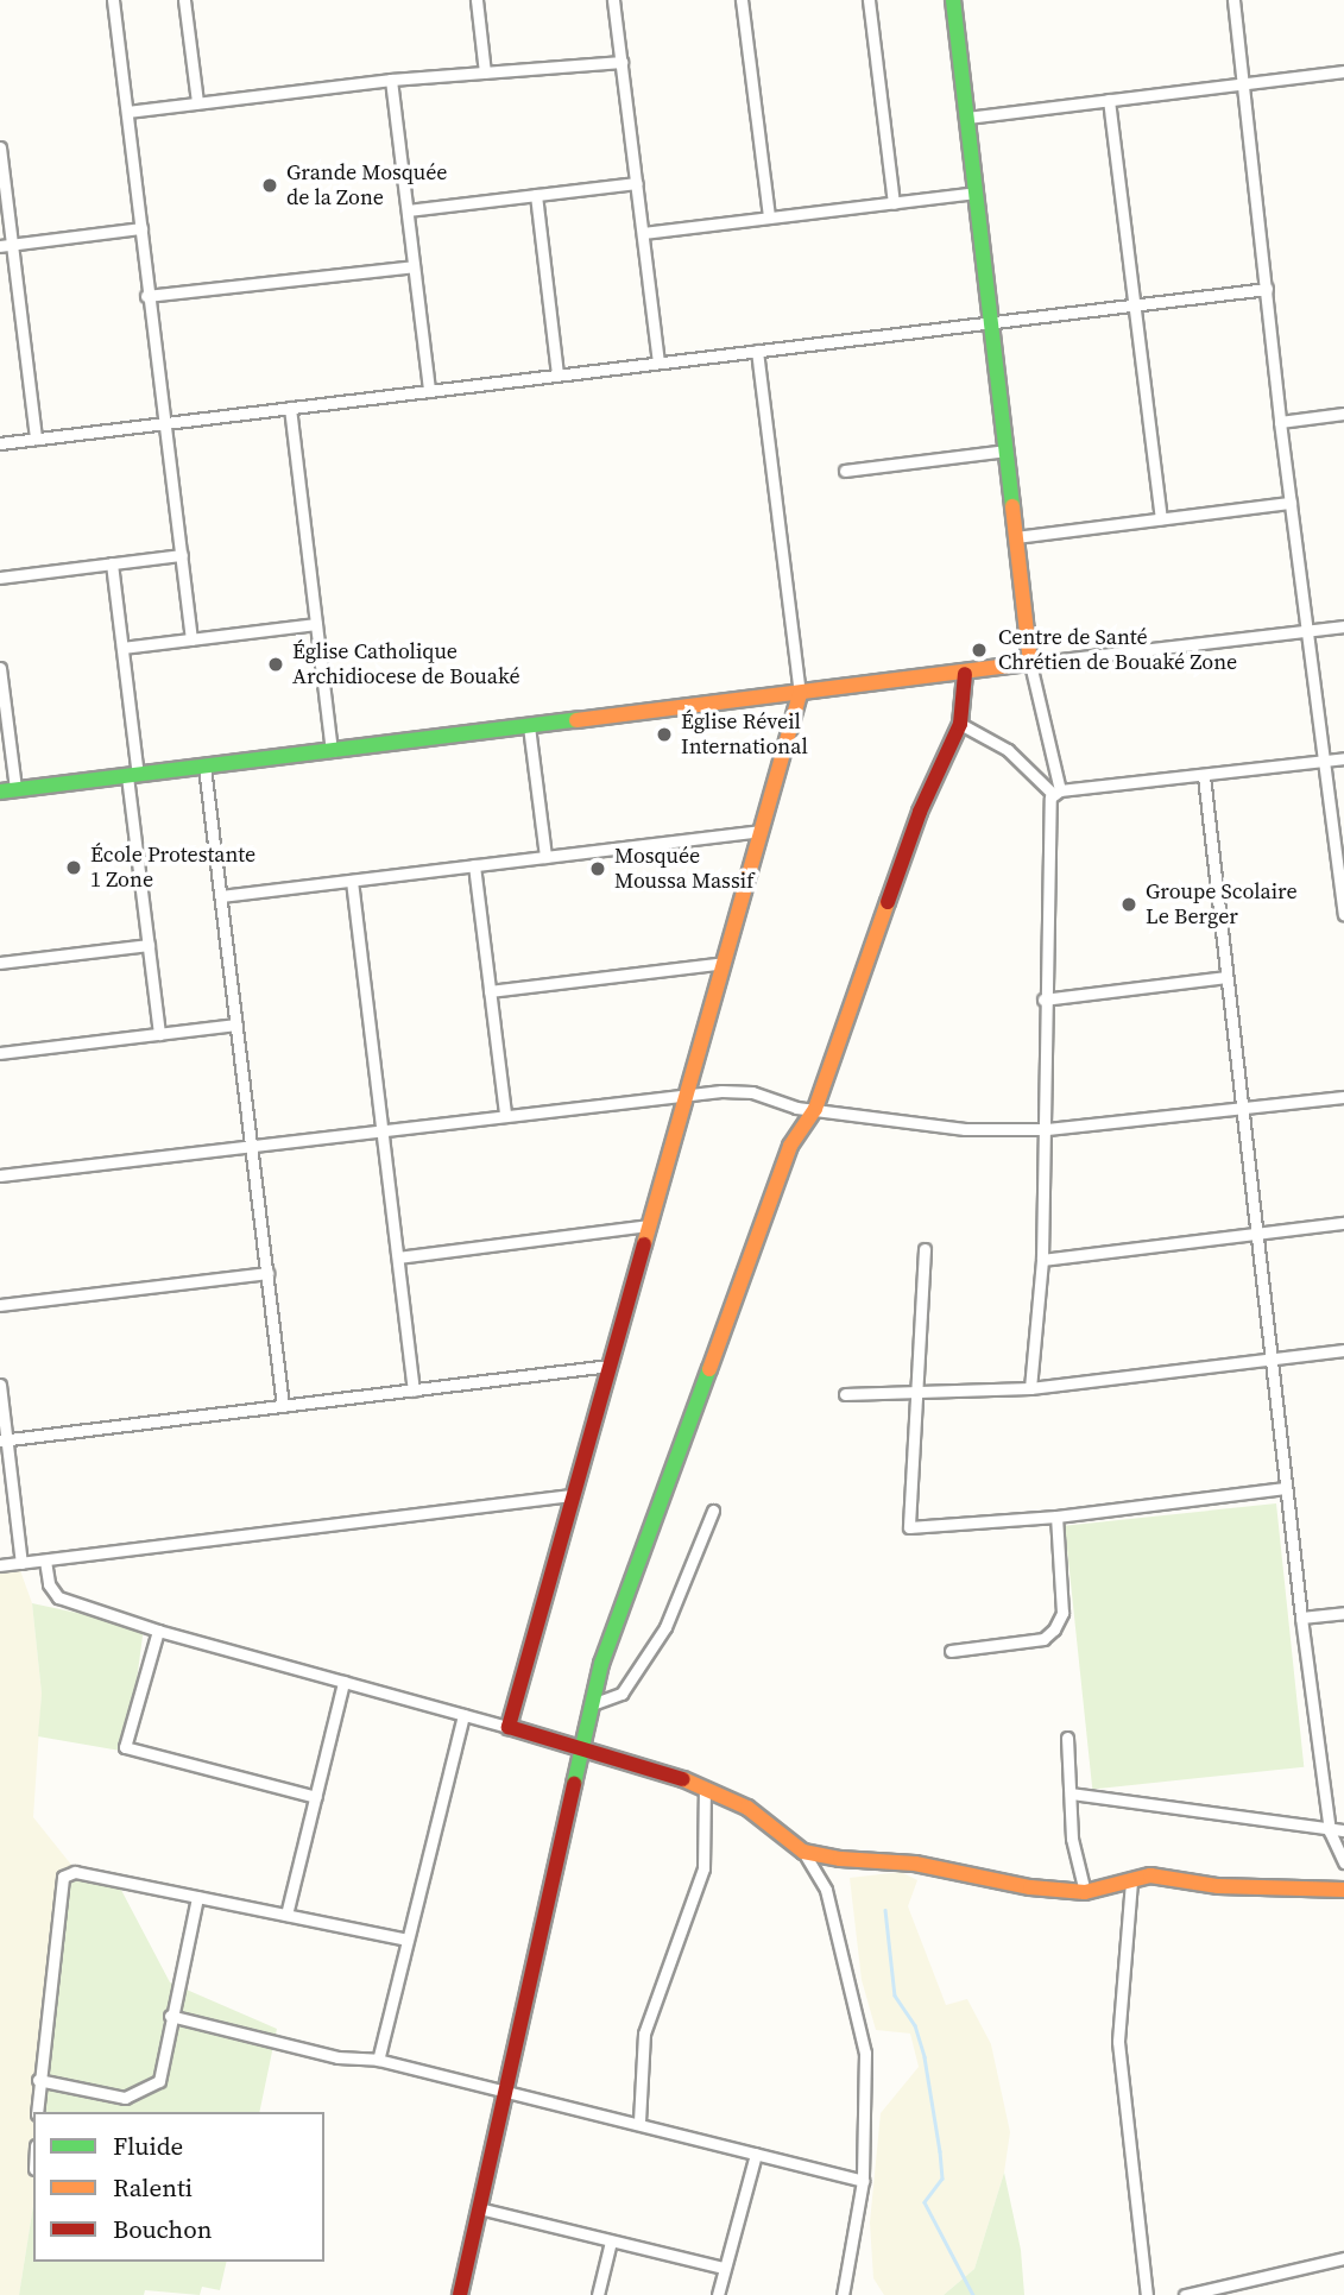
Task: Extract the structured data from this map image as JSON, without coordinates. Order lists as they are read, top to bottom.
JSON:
{
  "places": [
    "Grande Mosquée de la Zone",
    "Centre de Santé Chrétien de Bouaké Zone",
    "Église Catholique Archidiocese de Bouaké",
    "Église Réveil International",
    "École Protestante 1 Zone",
    "Mosquée Moussa Massif",
    "Groupe Scolaire Le Berger"
  ],
  "legend": ["Fluide", "Ralenti", "Bouchon"]
}
